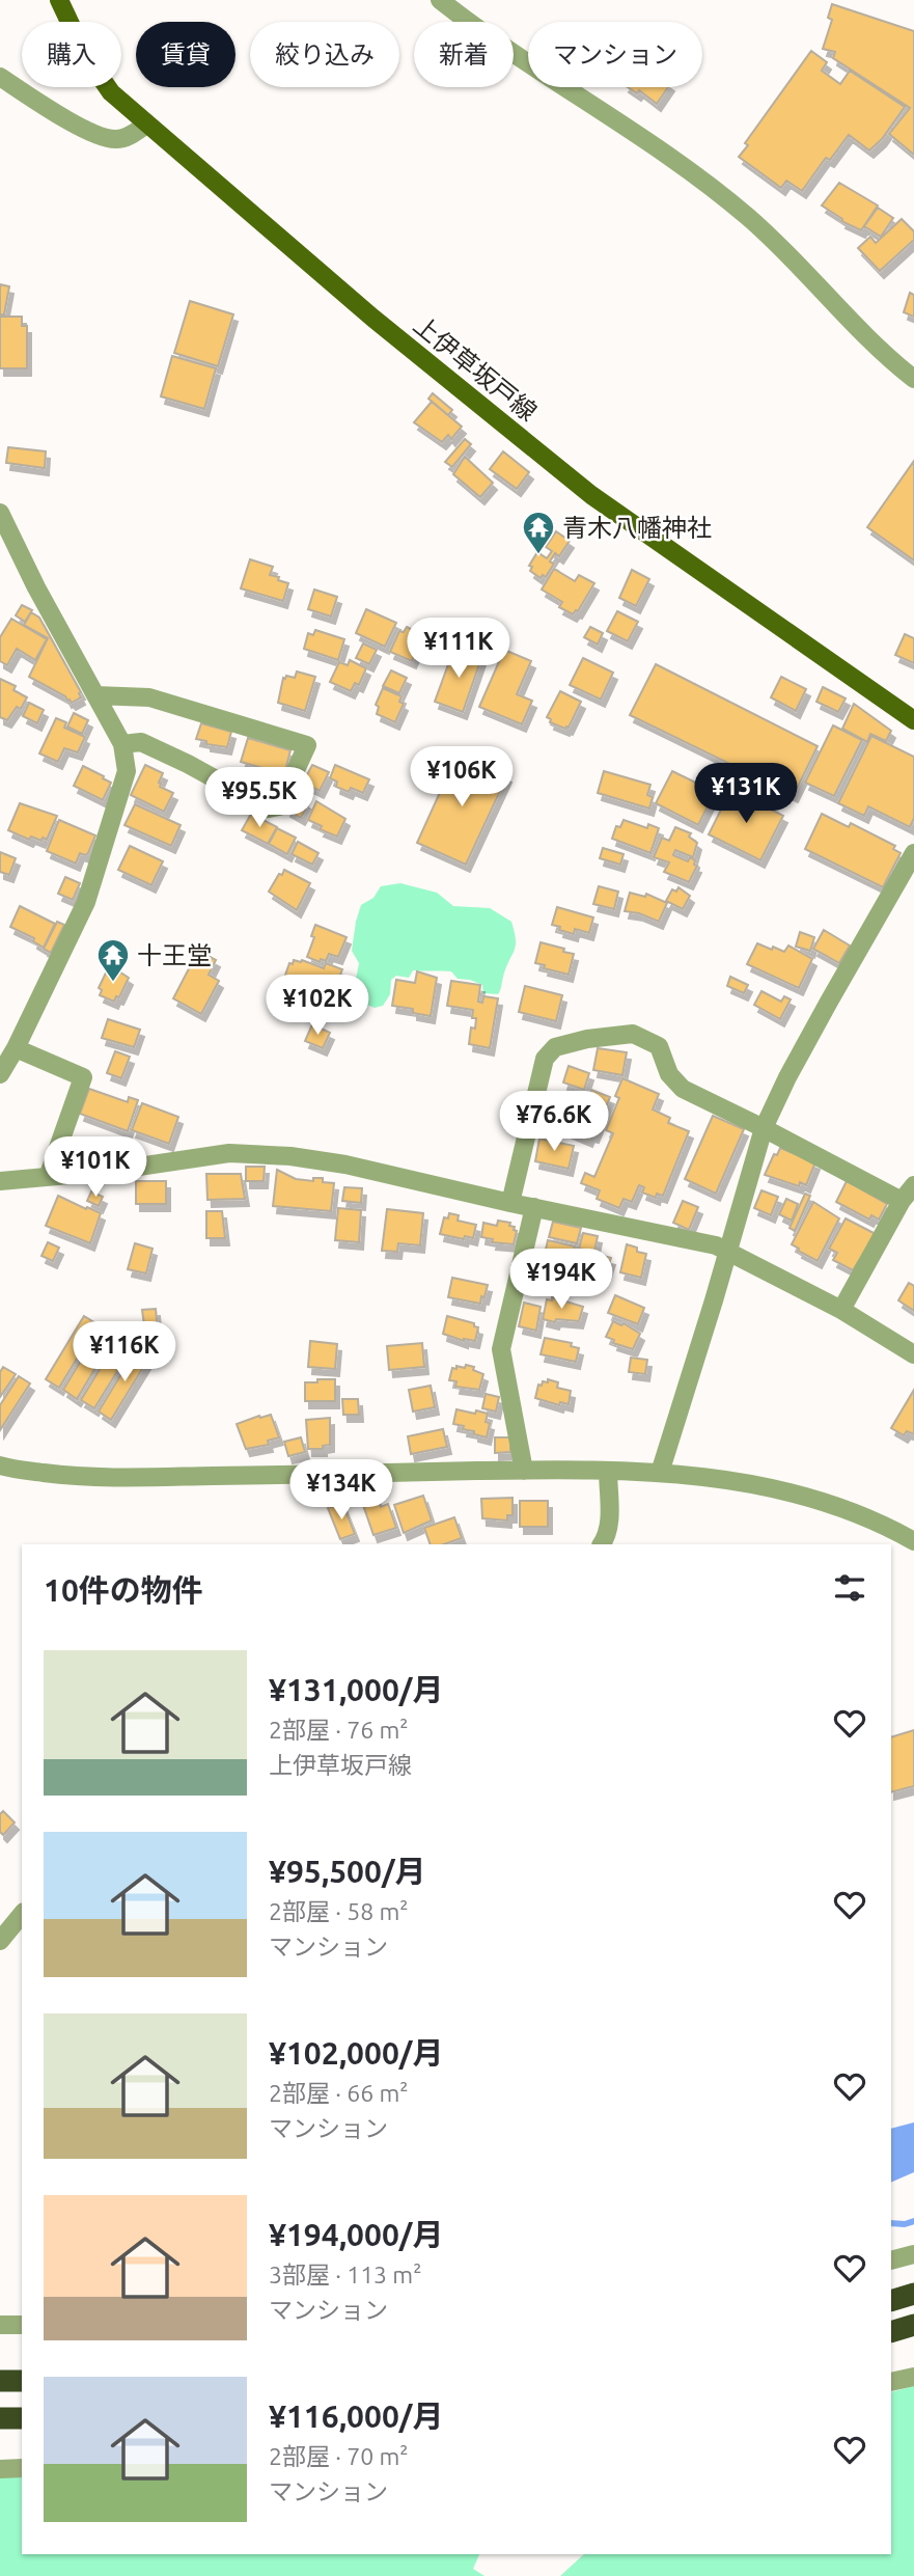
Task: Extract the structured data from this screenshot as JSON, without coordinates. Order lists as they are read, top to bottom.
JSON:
{
  "streets": {
    "main road": ["上伊草坂戸線"]
  },
  "places": {
    "temple": ["青木八幡神社", "十王堂"]
  },
  "page": {
    "chip": [
      "購入",
      "賃貸",
      "絞り込み",
      "新着",
      "マンション"
    ],
    "price": [
      "¥111K",
      "¥106K",
      "¥131K",
      "¥95.5K",
      "¥102K",
      "¥76.6K",
      "¥101K",
      "¥194K",
      "¥116K",
      "¥134K"
    ],
    "heading": "10件の物件",
    "list": [
      {
        "name": "¥131,000/月",
        "note": "2部屋 · 76 m² · 上伊草坂戸線"
      },
      {
        "name": "¥95,500/月",
        "note": "2部屋 · 58 m² · マンション"
      },
      {
        "name": "¥102,000/月",
        "note": "2部屋 · 66 m² · マンション"
      },
      {
        "name": "¥194,000/月",
        "note": "3部屋 · 113 m² · マンション"
      },
      {
        "name": "¥116,000/月",
        "note": "2部屋 · 70 m² · マンション"
      }
    ]
  }
}
